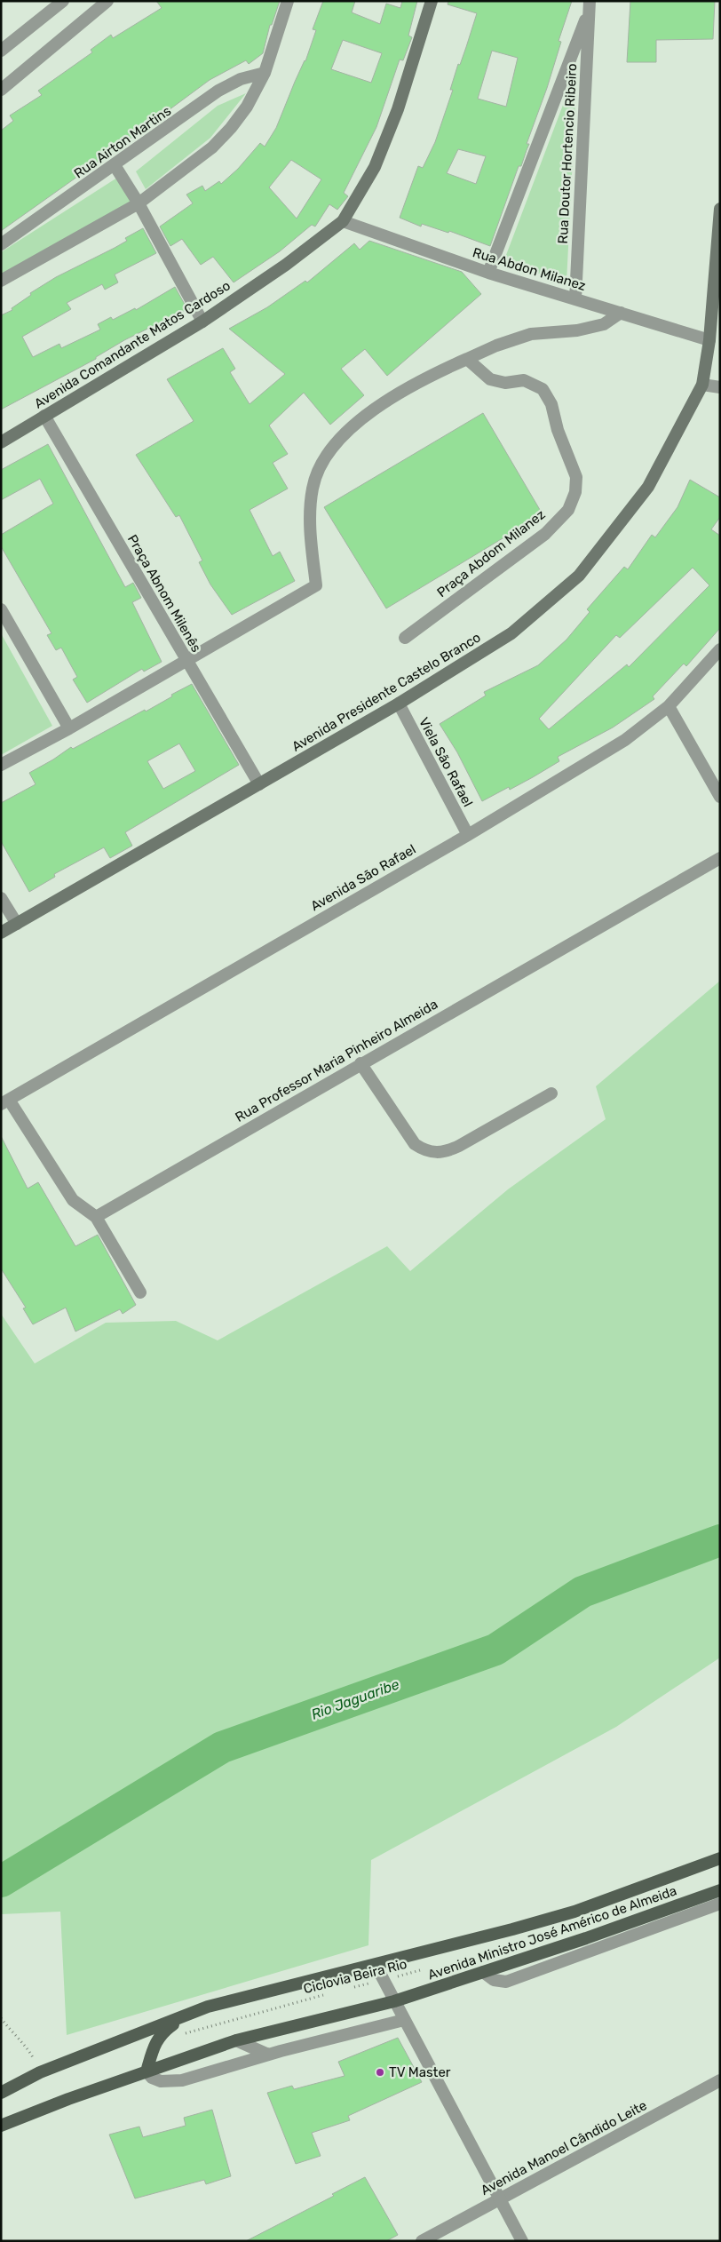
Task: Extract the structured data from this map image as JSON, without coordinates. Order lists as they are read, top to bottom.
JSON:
{
  "streets": {
    "main road": ["Avenida Comandante Matos Cardoso", "Avenida Presidente Castelo Branco", "Avenida Ministro José Américo de Almeida"],
    "street": [
      "Rua Airton Martins",
      "Rua Doutor Hortencio Ribeiro",
      "Rua Abdon Milanez",
      "Praça Abdom Milanez",
      "Praça Abnom Milenês",
      "Viela São Rafael",
      "Avenida São Rafael",
      "Rua Professor Maria Pinheiro Almeida",
      "Avenida Manoel Cândido Leite"
    ],
    "path": ["Ciclovia Beira Rio"]
  },
  "crossings": [
    ["Rua Doutor Hortencio Ribeiro", "Rua Abdon Milanez"],
    ["Rua Abdon Milanez", "Avenida Comandante Matos Cardoso"],
    ["Rua Abdon Milanez", "Avenida Presidente Castelo Branco"],
    ["Avenida Comandante Matos Cardoso", "Praça Abnom Milenês"],
    ["Praça Abnom Milenês", "Avenida Presidente Castelo Branco"],
    ["Avenida Presidente Castelo Branco", "Viela São Rafael"],
    ["Viela São Rafael", "Avenida São Rafael"]
  ],
  "water": ["Rio Jaguaribe"],
  "places": ["TV Master"]
}
